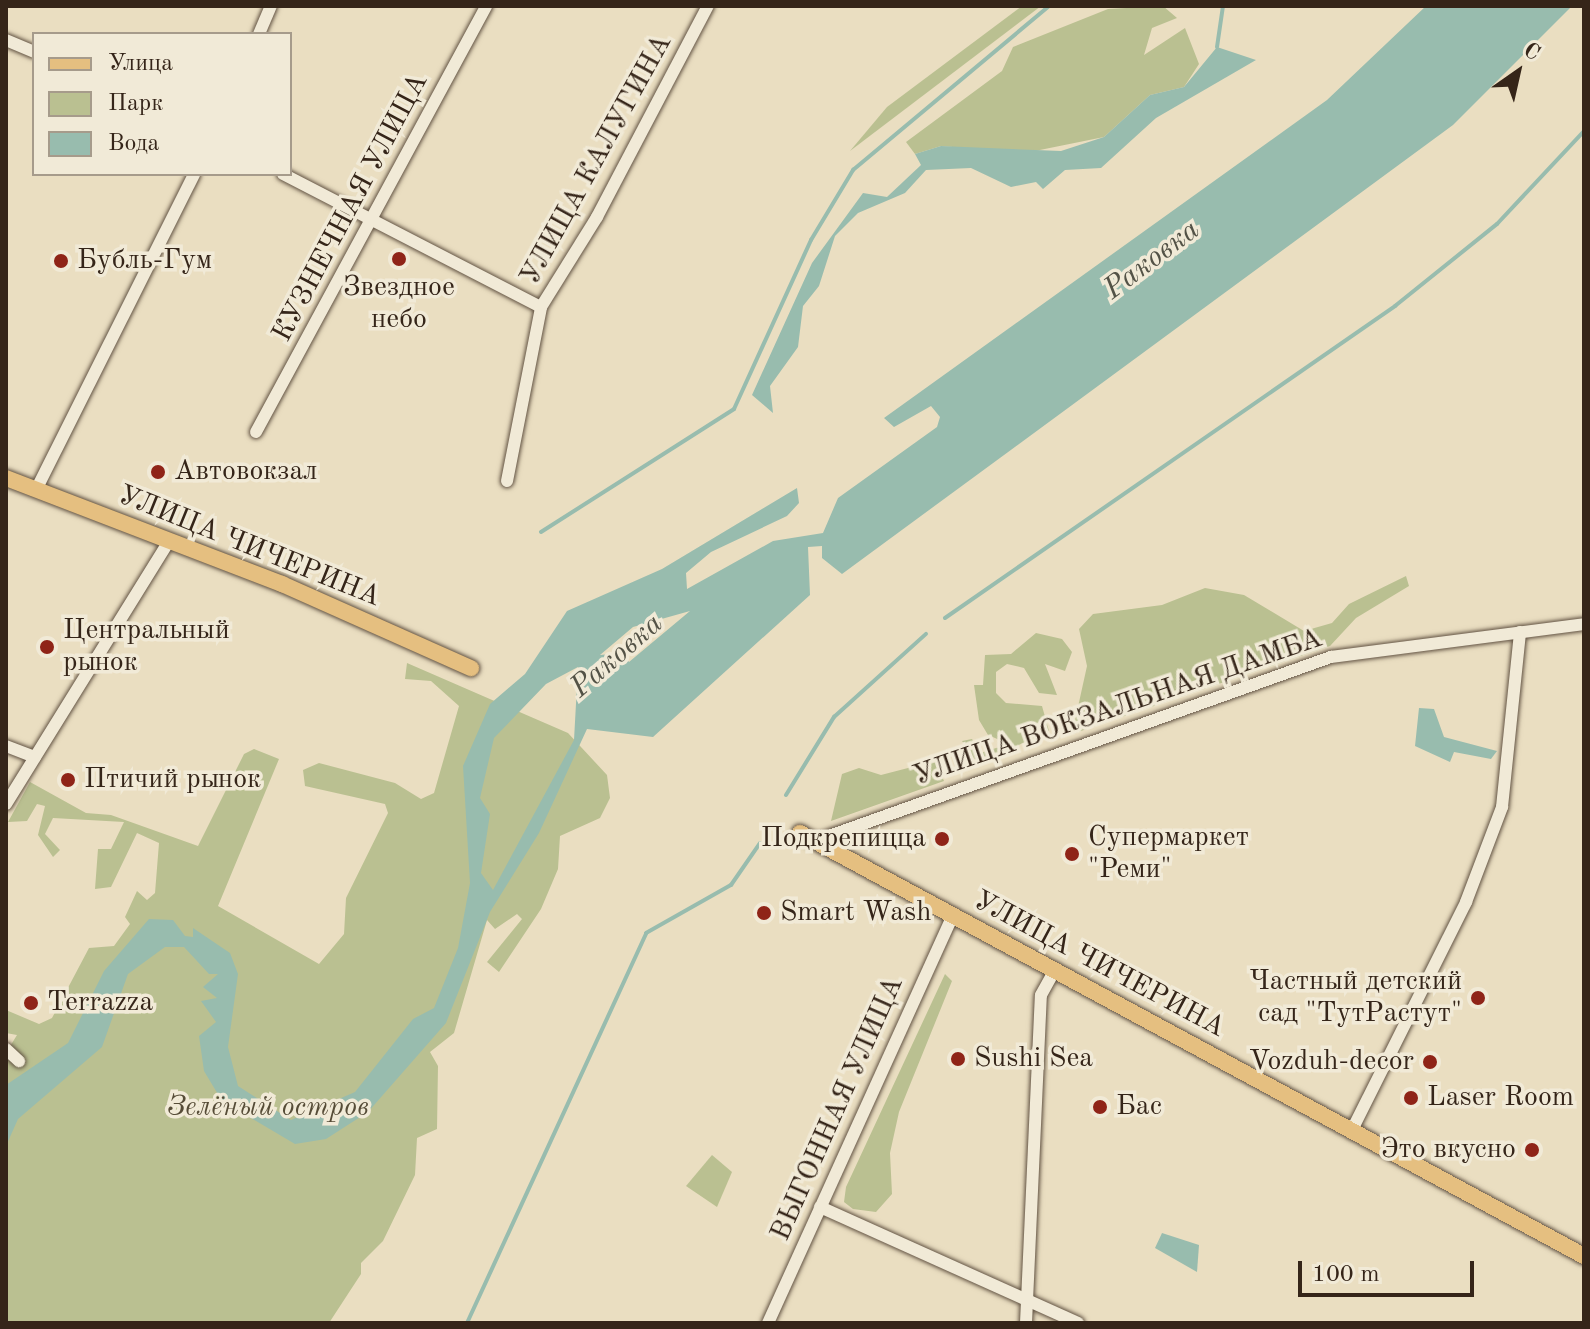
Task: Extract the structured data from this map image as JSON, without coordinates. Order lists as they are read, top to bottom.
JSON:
{
  "streets": {
    "main road": ["УЛИЦА ЧИЧЕРИНА"],
    "street": [
      "УЛИЦА КАЛУГИНА",
      "КУЗНЕЧНАЯ УЛИЦА",
      "УЛИЦА ВОКЗАЛЬНАЯ ДАМБА",
      "ВЫГОННАЯ УЛИЦА"
    ]
  },
  "crossings": [
    ["УЛИЦА ЧИЧЕРИНА", "УЛИЦА ВОКЗАЛЬНАЯ ДАМБА"],
    ["УЛИЦА ЧИЧЕРИНА", "ВЫГОННАЯ УЛИЦА"]
  ],
  "water": ["Раковка"],
  "parks": ["Зелёный остров"],
  "places": [
    "Звездное небо",
    "Бубль-Гум",
    "Автовокзал",
    "Центральный рынок",
    "Птичий рынок",
    "Подкрепицца",
    "Супермаркет \"Реми\"",
    "Smart Wash",
    "Частный детский сад \"ТутРастут\"",
    "Terrazza",
    "Sushi Sea",
    "Vozduh-decor",
    "Laser Room",
    "Бас",
    "Это вкусно"
  ],
  "legend": ["Улица", "Парк", "Вода"],
  "scale_bar": "100 m",
  "north": "top right"
}
